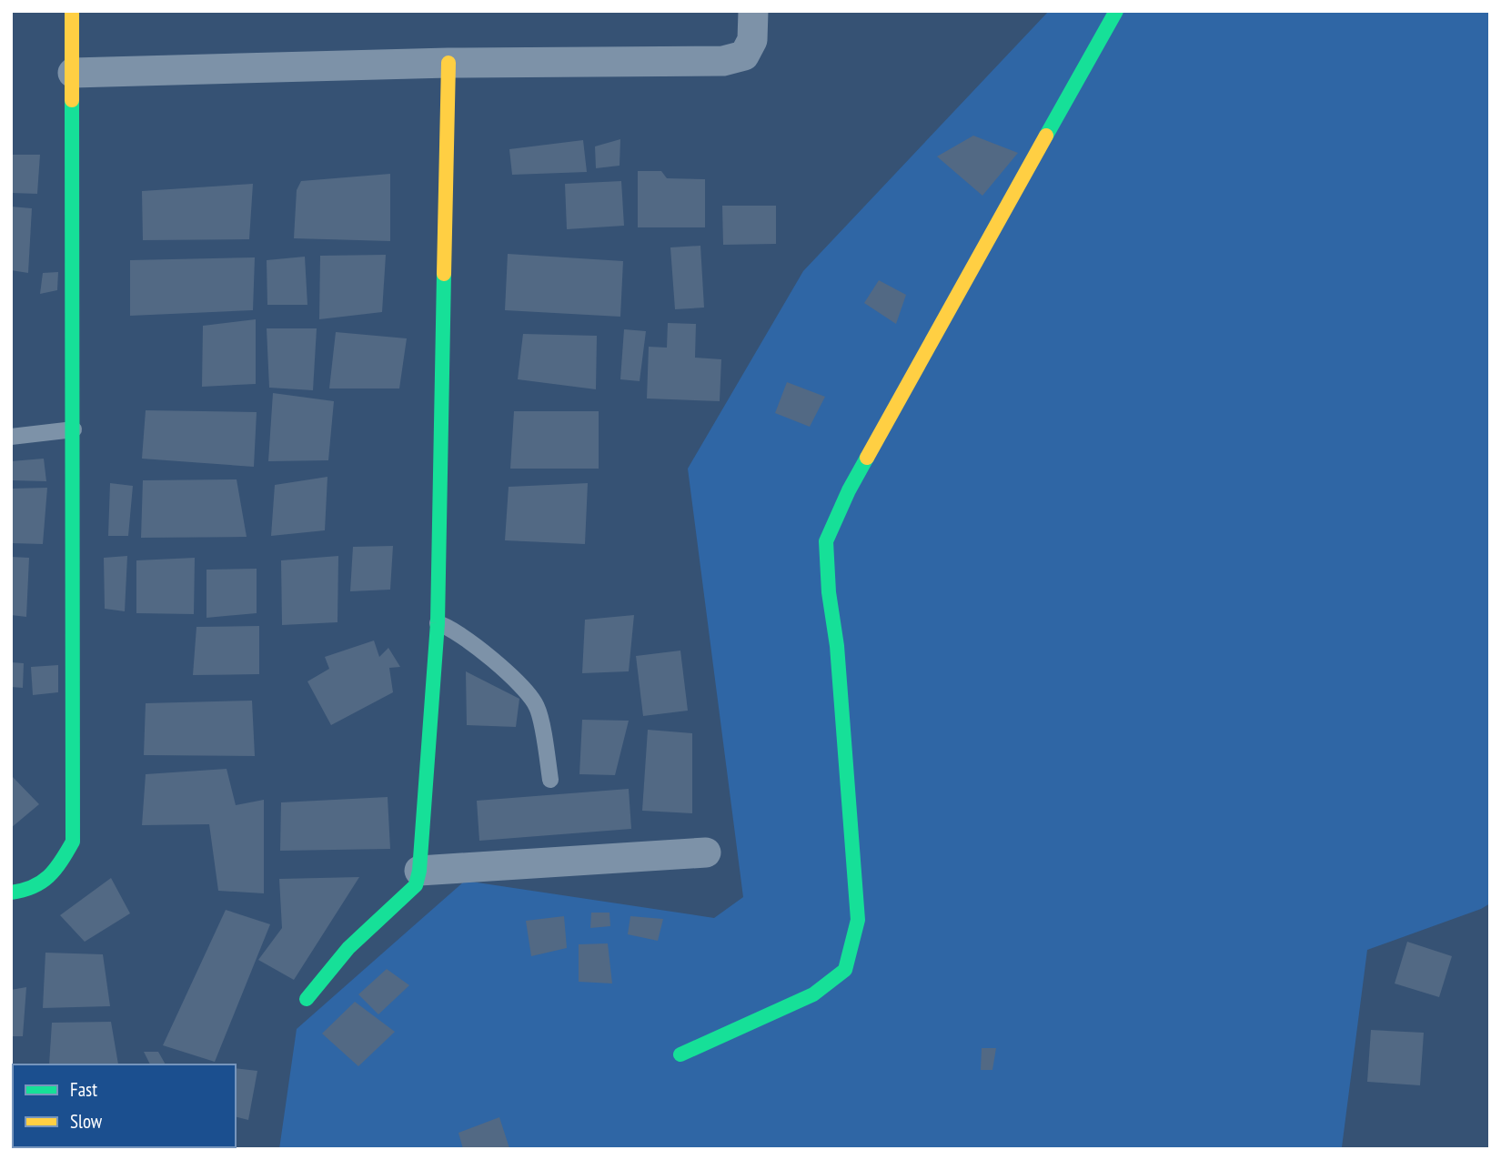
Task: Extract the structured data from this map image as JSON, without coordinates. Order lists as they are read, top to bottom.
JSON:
{
  "legend": ["Fast", "Slow"]
}
